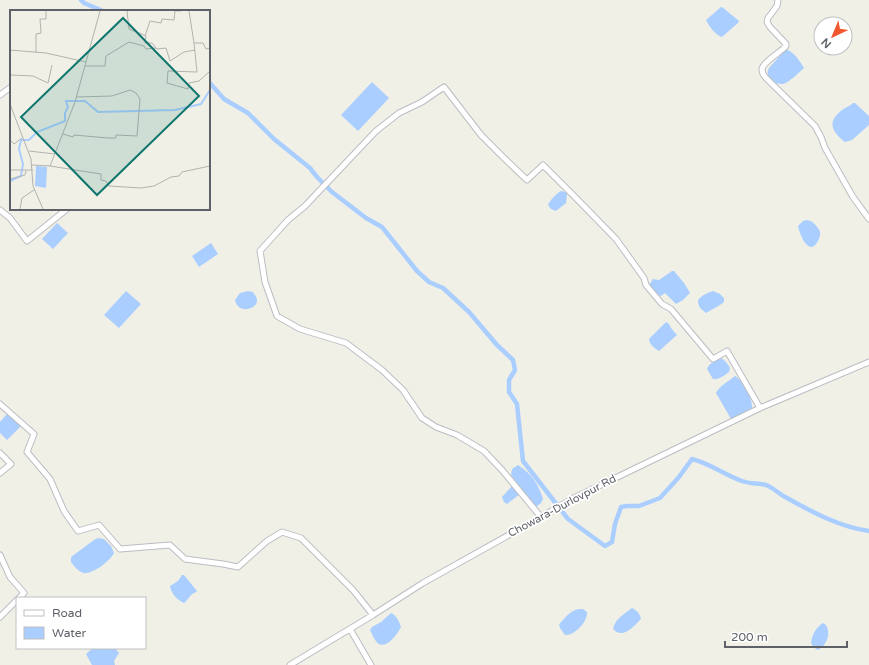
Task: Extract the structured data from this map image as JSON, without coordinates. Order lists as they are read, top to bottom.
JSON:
{
  "streets": {
    "street": ["Chowara-Durlovpur Rd"]
  },
  "legend": ["Road", "Water"],
  "scale_bar": "200 m",
  "north": "bottom left"
}
